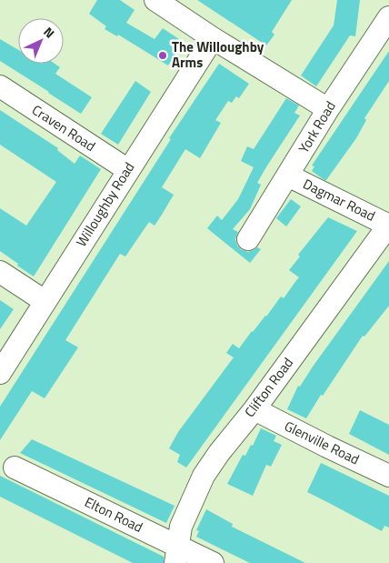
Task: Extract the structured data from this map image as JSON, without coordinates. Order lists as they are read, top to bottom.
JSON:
{
  "streets": {
    "street": [
      "York Road",
      "Craven Road",
      "Dagmar Road",
      "Willoughby Road",
      "Clifton Road",
      "Glenville Road",
      "Elton Road"
    ]
  },
  "crossings": [
    ["York Road", "Dagmar Road"],
    ["Craven Road", "Willoughby Road"],
    ["Dagmar Road", "Clifton Road"],
    ["Clifton Road", "Glenville Road"],
    ["Clifton Road", "Elton Road"]
  ],
  "places": ["The Willoughby Arms"],
  "north": "top right"
}
